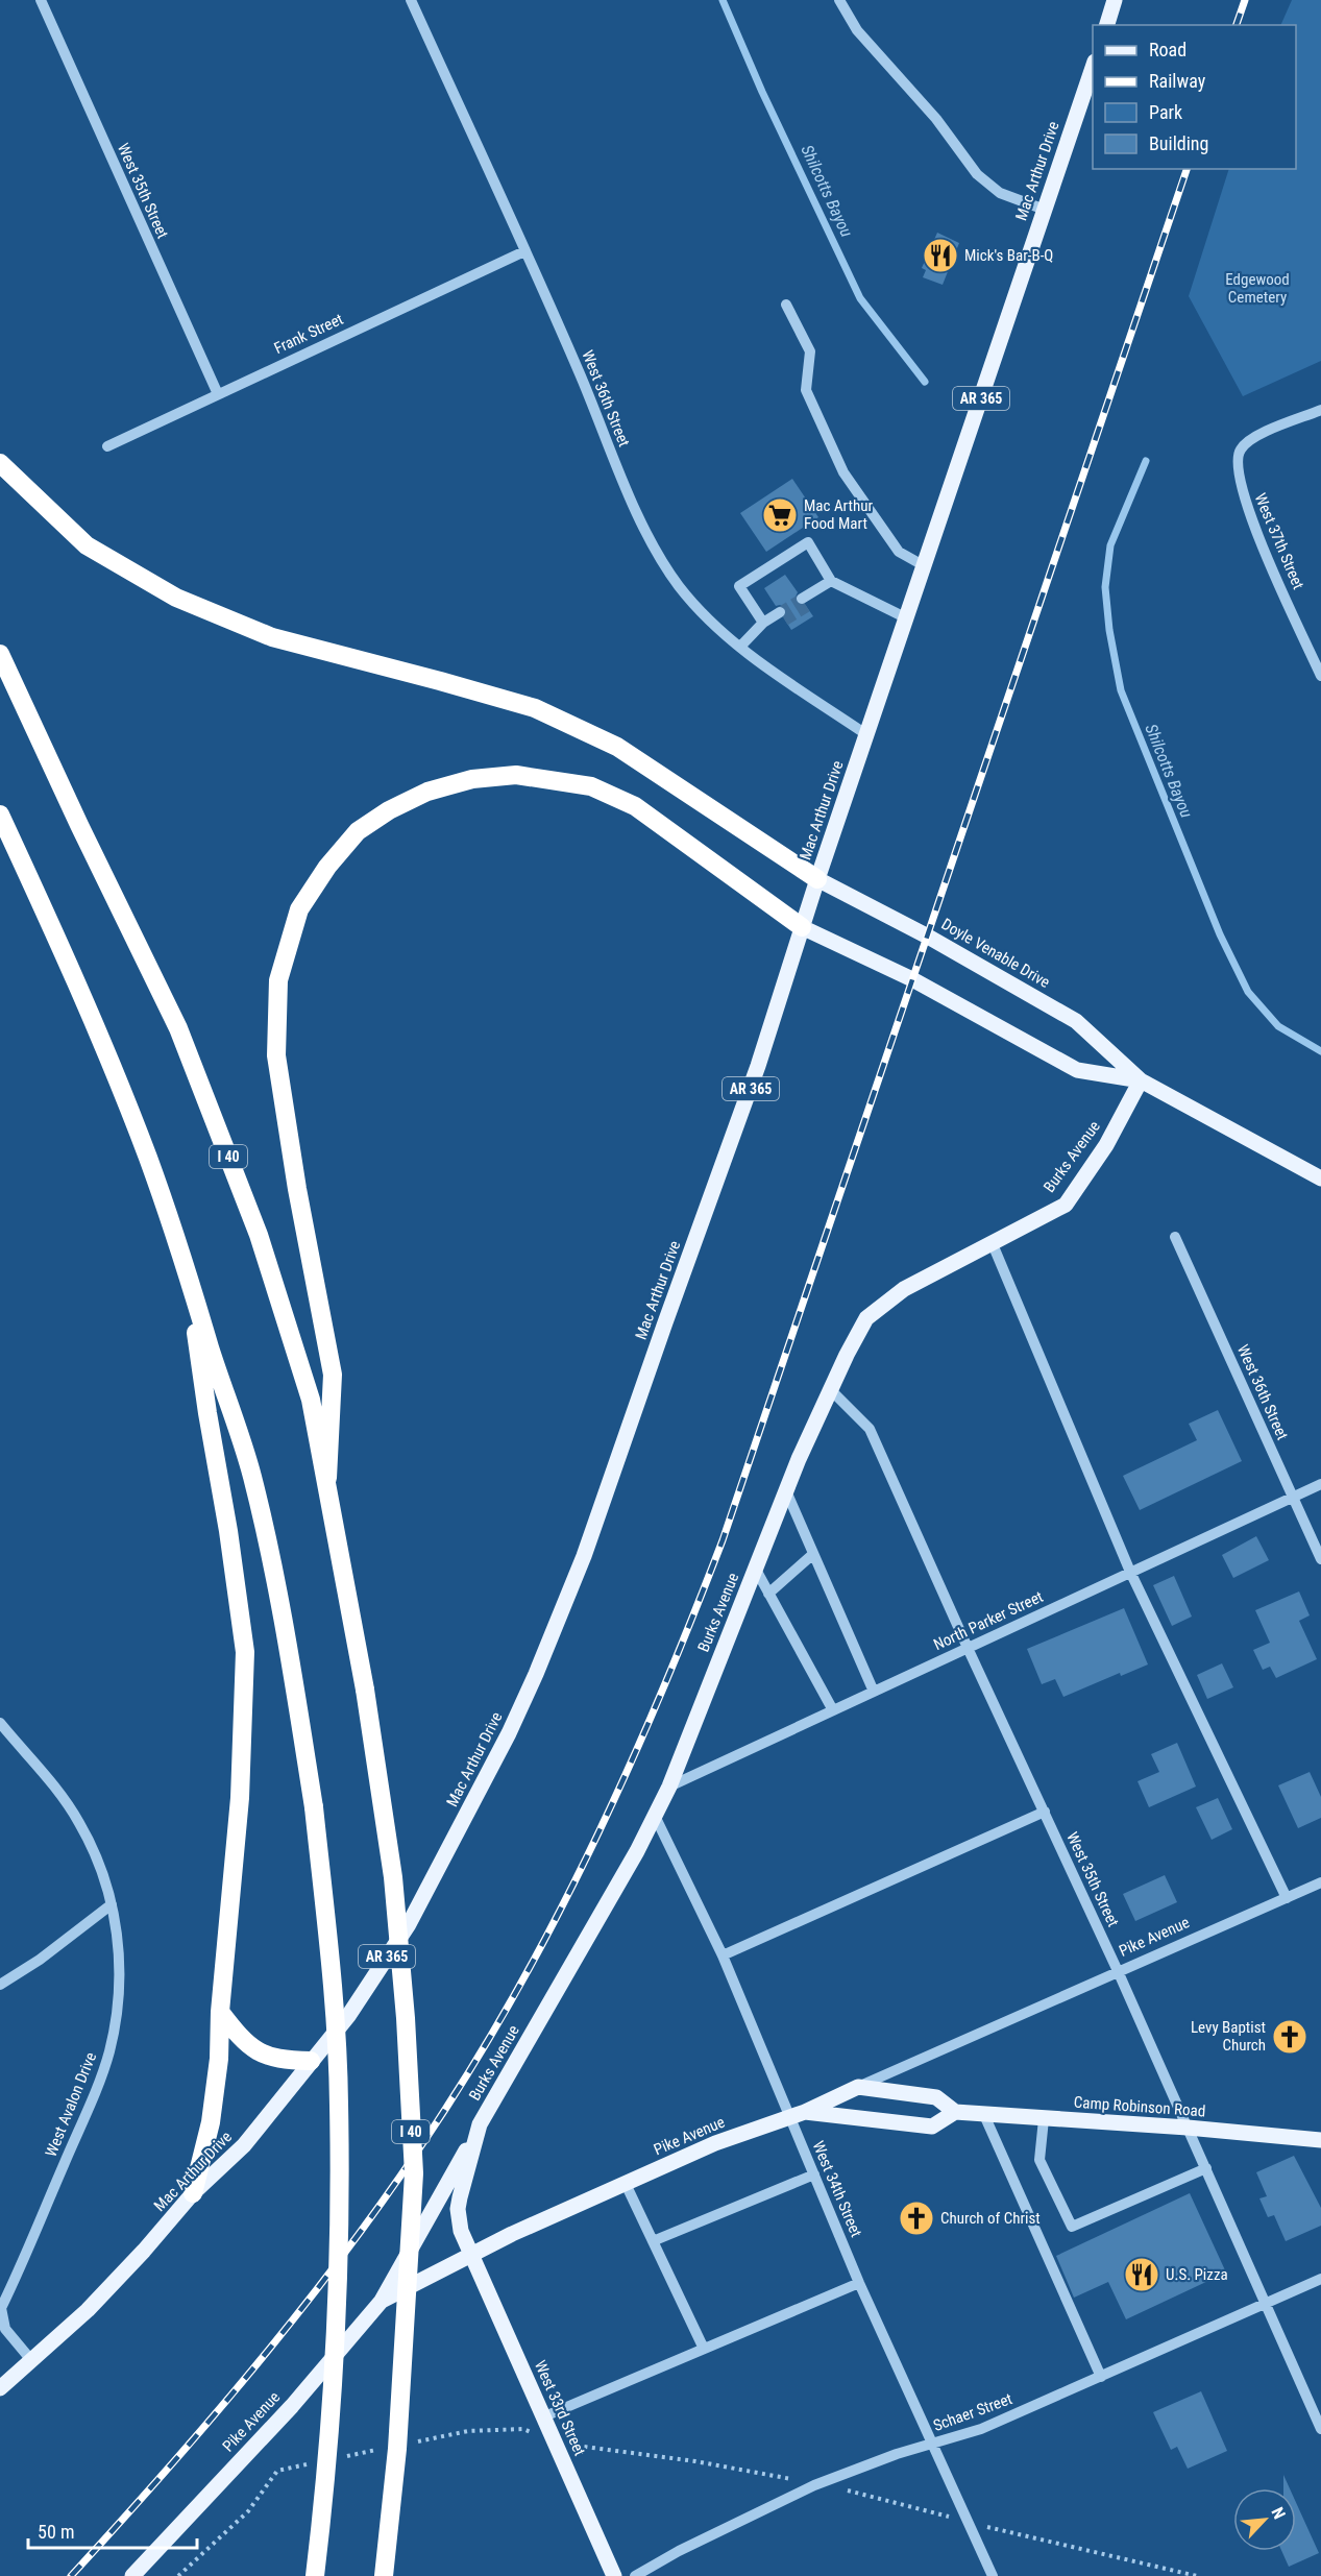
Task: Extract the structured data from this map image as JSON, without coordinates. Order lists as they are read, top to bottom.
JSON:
{
  "streets": {
    "highway": ["I 40"],
    "main road": [
      "Mac Arthur Drive",
      "AR 365",
      "Doyle Venable Drive",
      "Burks Avenue",
      "Pike Avenue",
      "Camp Robinson Road",
      "West 33rd Street"
    ],
    "street": [
      "West 35th Street",
      "Frank Street",
      "West 36th Street",
      "West 37th Street",
      "North Parker Street",
      "West Avalon Drive",
      "West 34th Street",
      "Schaer Street"
    ]
  },
  "crossings": [
    ["Mac Arthur Drive", "West 36th Street"],
    ["Mac Arthur Drive", "Doyle Venable Drive"],
    ["Mac Arthur Drive", "West Avalon Drive"],
    ["West 35th Street", "Frank Street"],
    ["West 35th Street", "Burks Avenue"],
    ["West 35th Street", "North Parker Street"],
    ["West 35th Street", "Pike Avenue"],
    ["West 35th Street", "Camp Robinson Road"],
    ["West 35th Street", "Schaer Street"],
    ["Frank Street", "West 36th Street"],
    ["West 36th Street", "North Parker Street"],
    ["Doyle Venable Drive", "Burks Avenue"],
    ["Burks Avenue", "North Parker Street"],
    ["Burks Avenue", "Pike Avenue"],
    ["Burks Avenue", "West 34th Street"],
    ["Burks Avenue", "West 33rd Street"],
    ["Pike Avenue", "Camp Robinson Road"],
    ["Pike Avenue", "West 34th Street"],
    ["Pike Avenue", "West 33rd Street"],
    ["West 34th Street", "Schaer Street"]
  ],
  "water": ["Shilcotts Bayou"],
  "parks": ["Edgewood Cemetery"],
  "places": {
    "restaurant": ["Mick's Bar-B-Q", "U.S. Pizza"],
    "supermarket": ["Mac Arthur Food Mart"],
    "church": ["Levy Baptist Church", "Church of Christ"]
  },
  "legend": [
    "Road",
    "Railway",
    "Park",
    "Building"
  ],
  "scale_bar": "50 m",
  "north": "top right"
}
